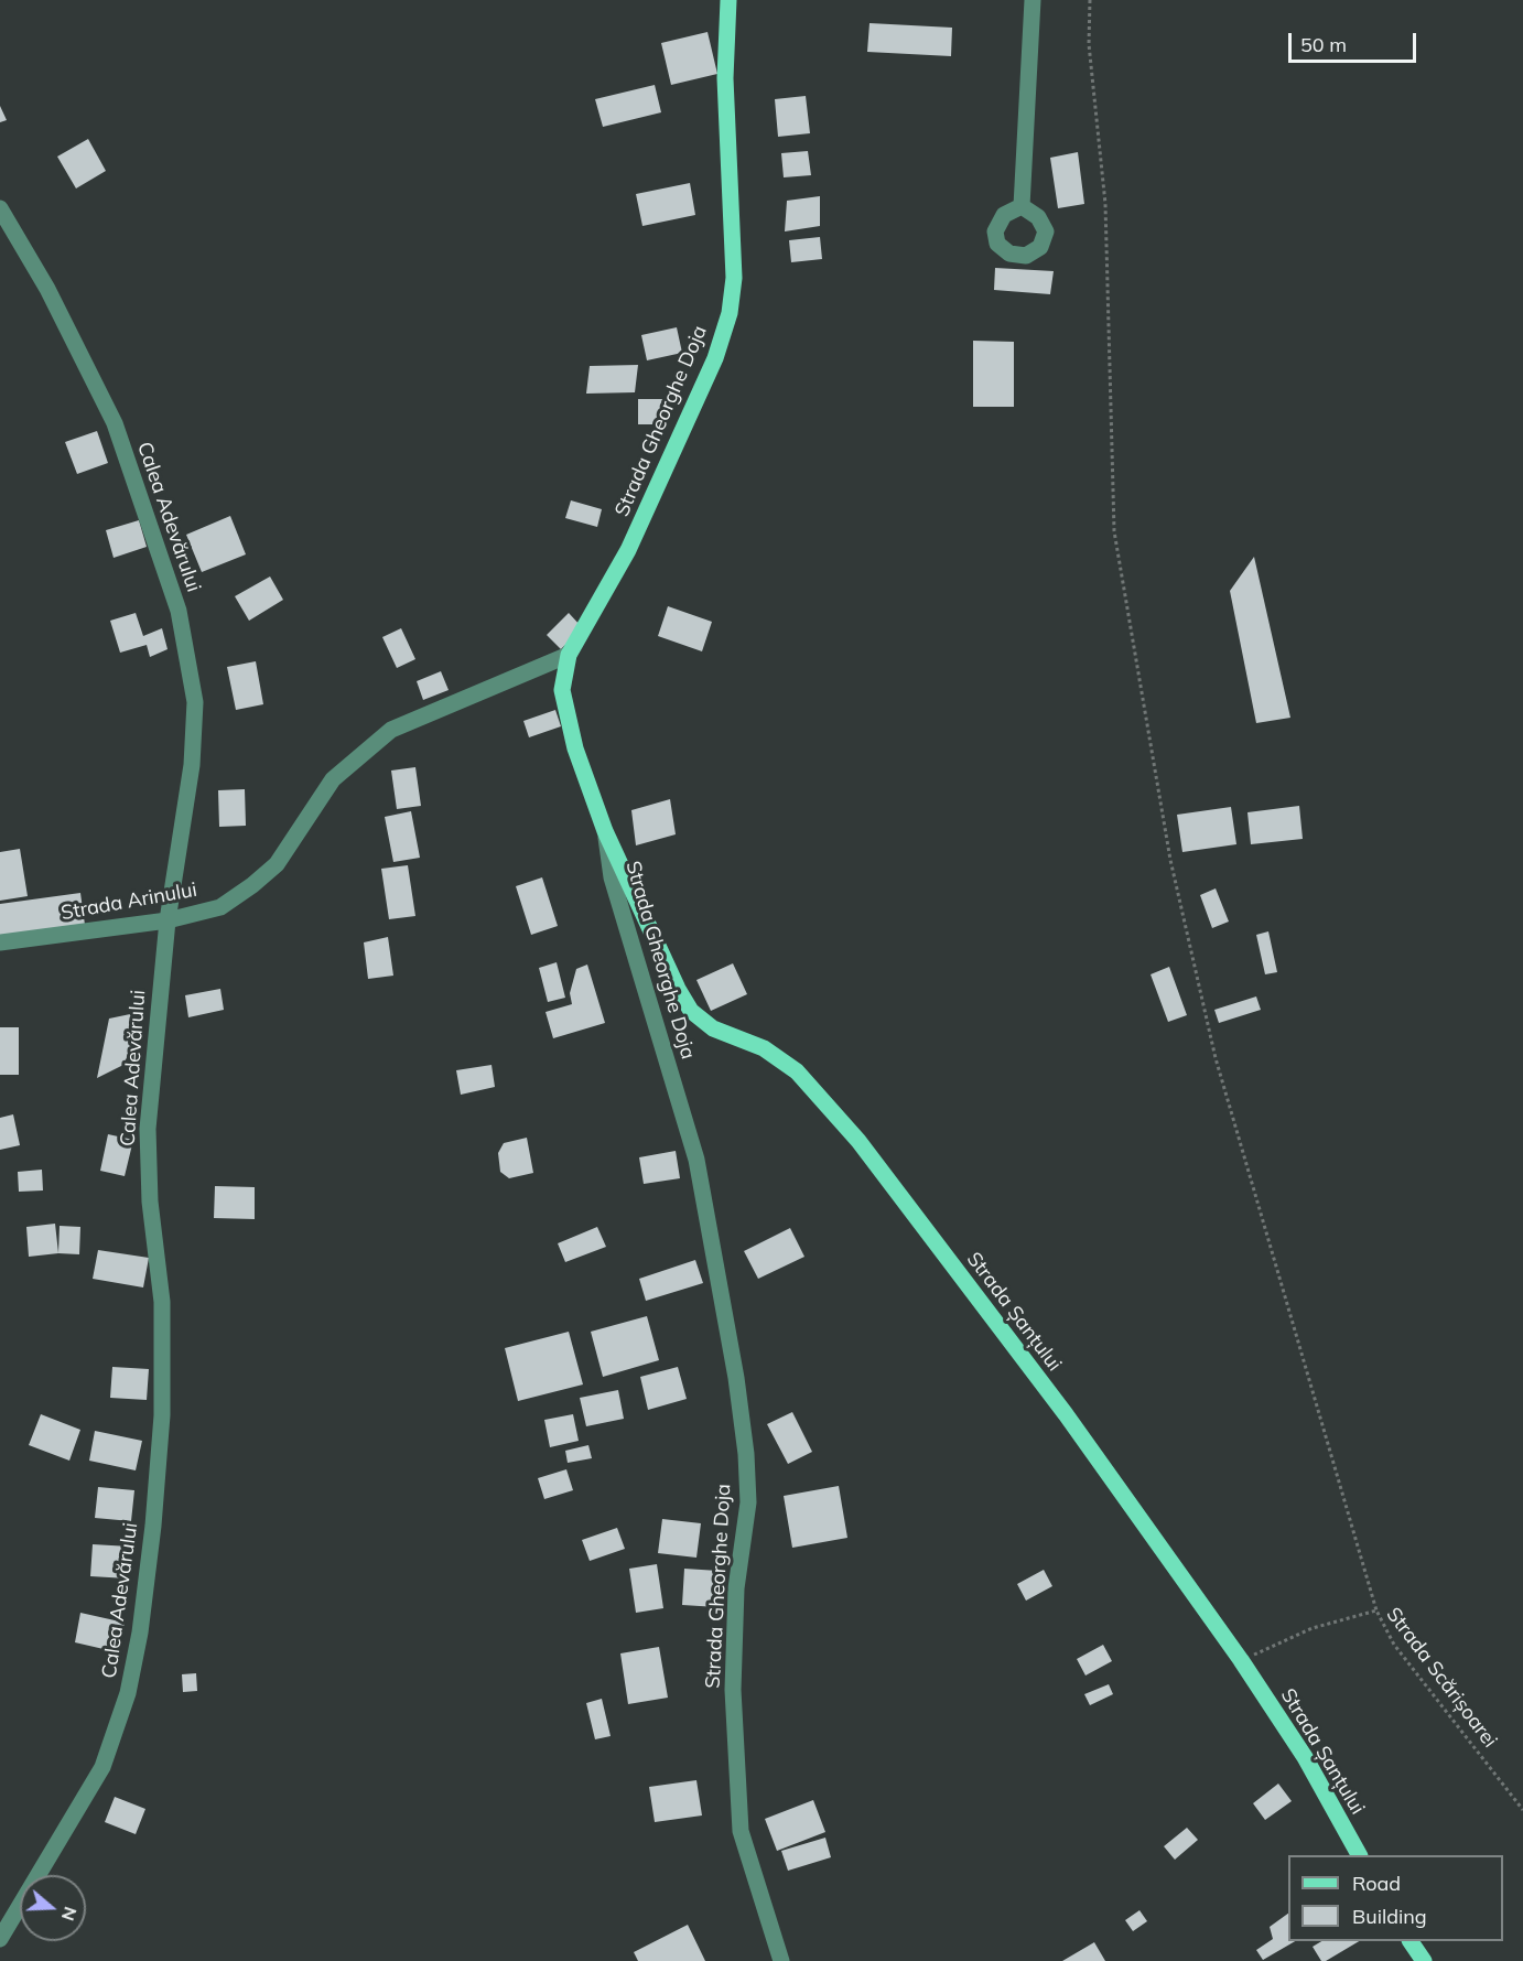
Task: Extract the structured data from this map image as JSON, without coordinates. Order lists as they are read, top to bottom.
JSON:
{
  "streets": {
    "main road": ["Strada Gheorghe Doja", "Strada Șanțului"],
    "street": ["Calea Adevărului", "Strada Arinului"],
    "path": ["Strada Scărișoarei"]
  },
  "crossings": [
    ["Strada Gheorghe Doja", "Strada Arinului"],
    ["Strada Gheorghe Doja", "Strada Șanțului"],
    ["Calea Adevărului", "Strada Arinului"],
    ["Strada Șanțului", "Strada Scărișoarei"]
  ],
  "legend": ["Road", "Building"],
  "scale_bar": "50 m",
  "north": "right"
}
